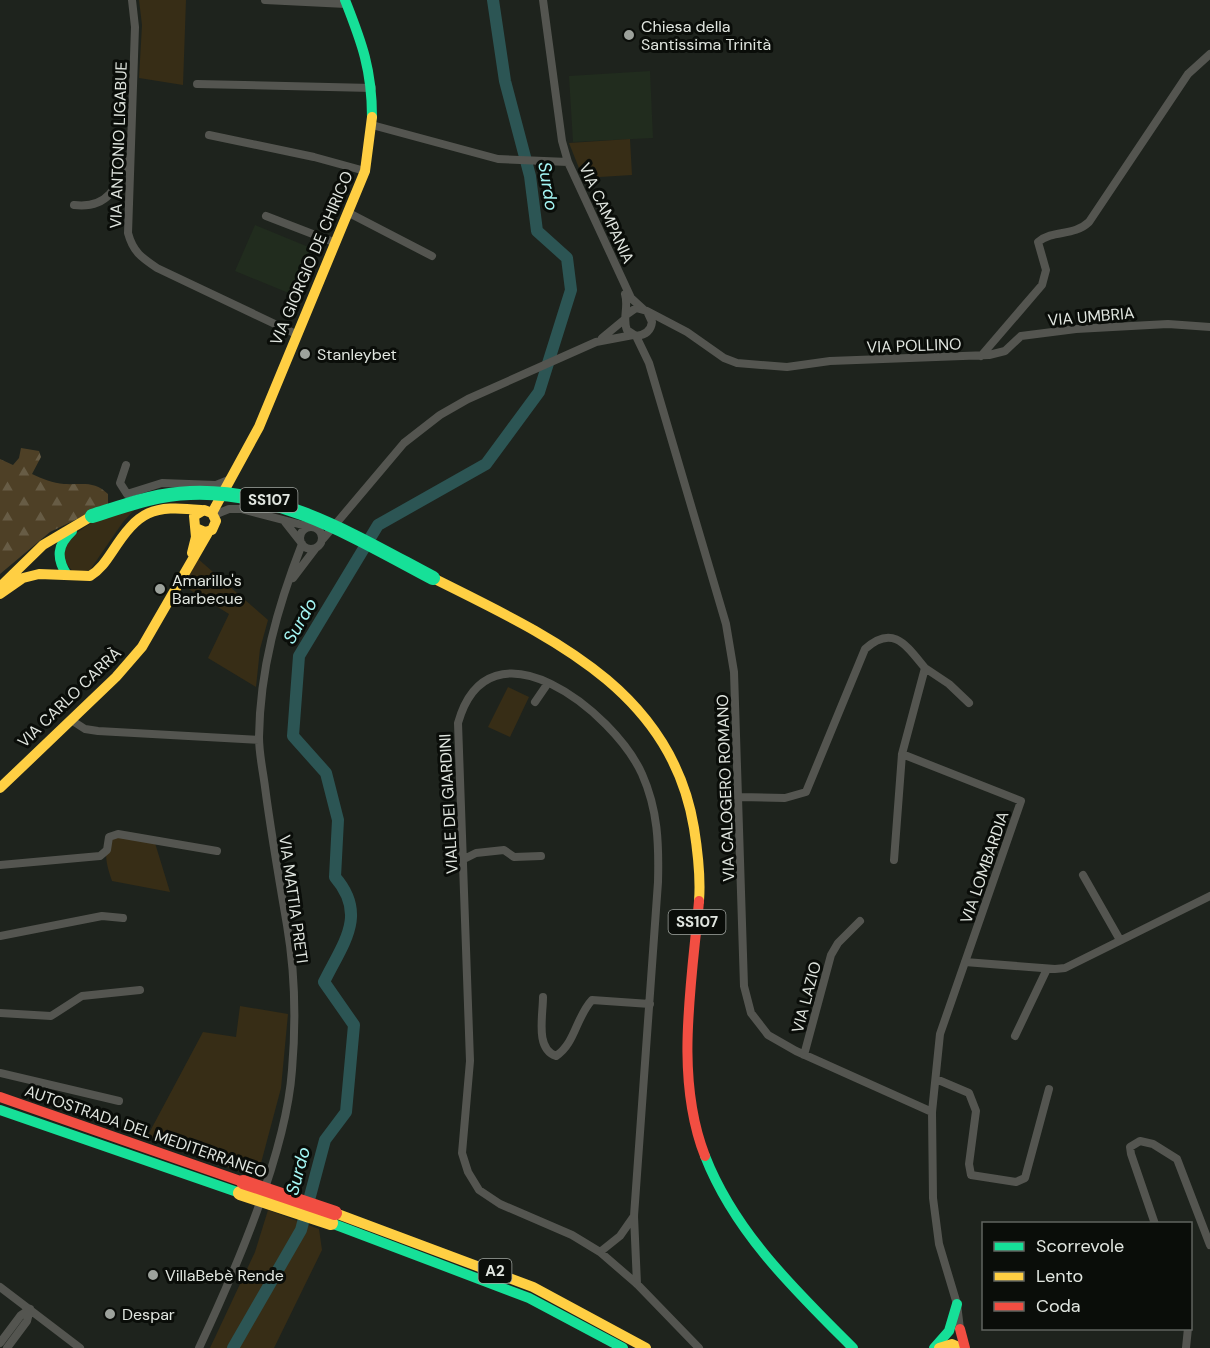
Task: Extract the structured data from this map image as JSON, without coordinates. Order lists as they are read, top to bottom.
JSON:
{
  "streets": {
    "main road": [
      "VIA GIORGIO DE CHIRICO",
      "SS107",
      "VIA CARLO CARRÀ",
      "AUTOSTRADA DEL MEDITERRANEO",
      "A2"
    ],
    "street": [
      "VIA ANTONIO LIGABUE",
      "VIA CAMPANIA",
      "VIA UMBRIA",
      "VIA POLLINO",
      "VIA CALOGERO ROMANO",
      "VIALE DEI GIARDINI",
      "VIA LOMBARDIA",
      "VIA MATTIA PRETI",
      "VIA LAZIO"
    ]
  },
  "crossings": [
    ["VIA ANTONIO LIGABUE", "VIA GIORGIO DE CHIRICO"],
    ["VIA CAMPANIA", "VIA POLLINO"],
    ["VIA GIORGIO DE CHIRICO", "VIA CARLO CARRÀ"],
    ["VIA UMBRIA", "VIA POLLINO"],
    ["VIA CALOGERO ROMANO", "VIA LAZIO"]
  ],
  "water": ["Surdo"],
  "places": [
    "Chiesa della Santissima Trinità",
    "Stanleybet",
    "Amarillo's Barbecue",
    "VillaBebè Rende",
    "Despar"
  ],
  "legend": ["Scorrevole", "Lento", "Coda"]
}
